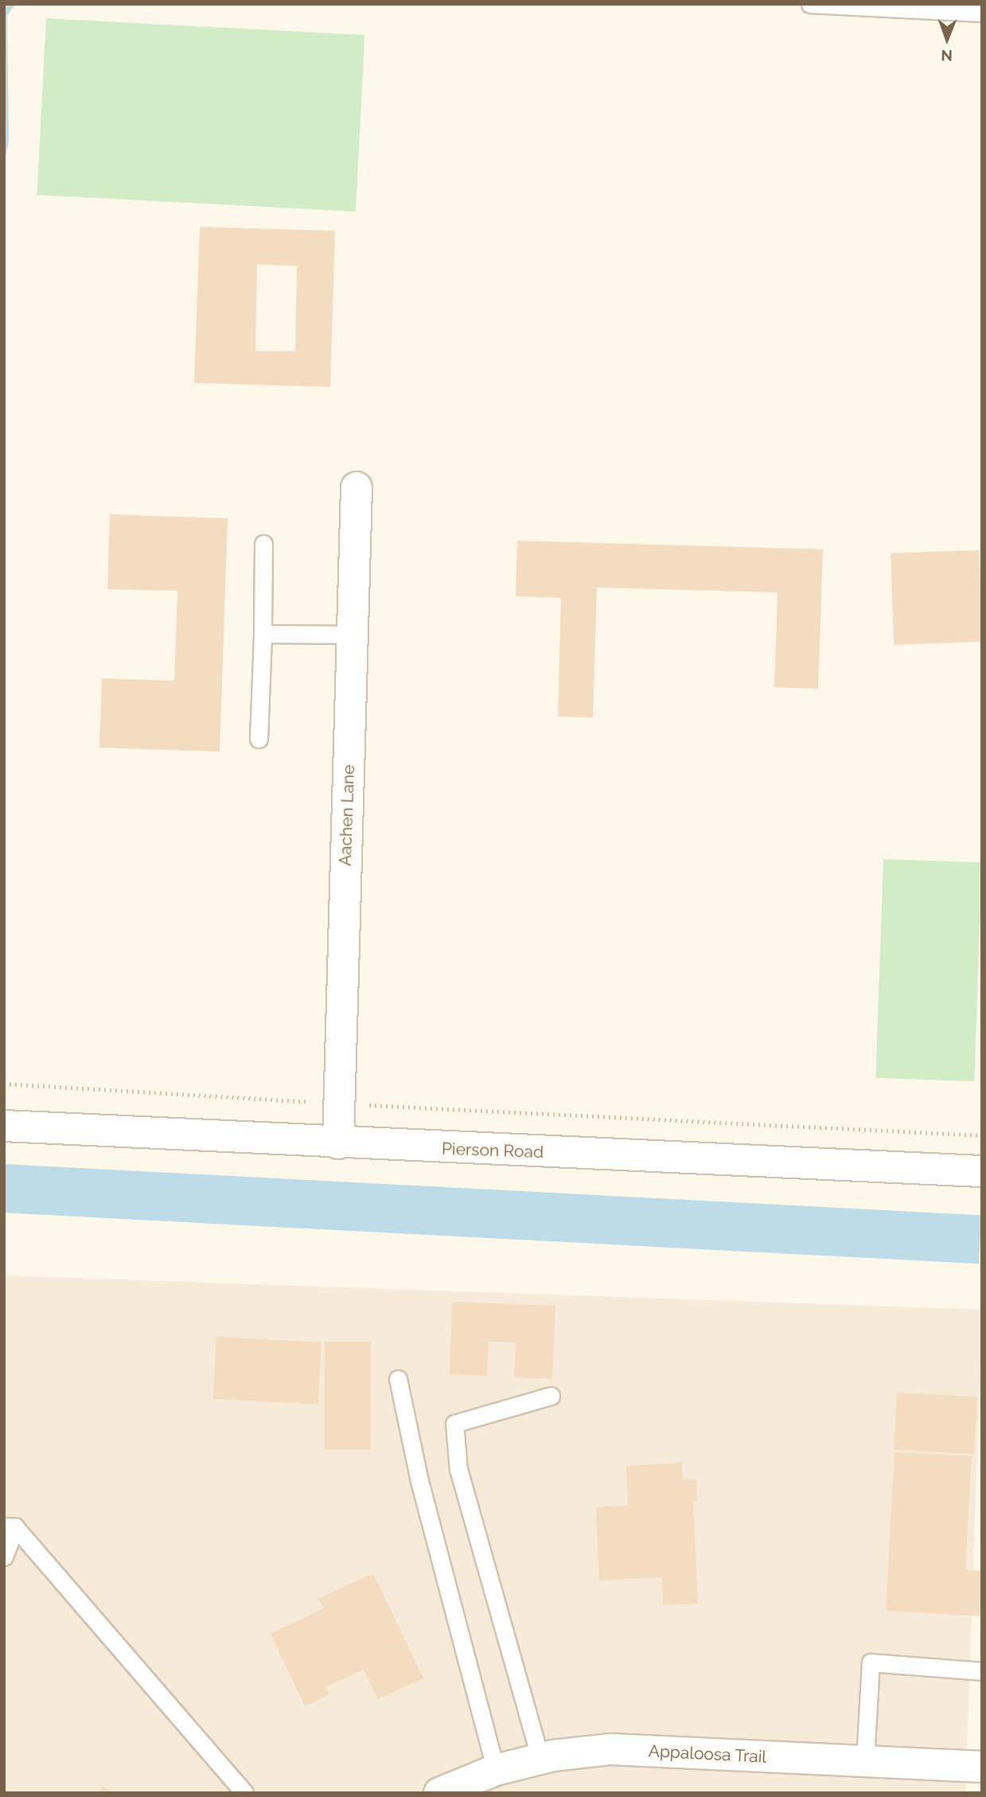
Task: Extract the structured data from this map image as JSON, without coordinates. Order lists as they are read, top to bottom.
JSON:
{
  "streets": {
    "street": ["Aachen Lane", "Pierson Road", "Appaloosa Trail"]
  },
  "crossings": [
    ["Aachen Lane", "Pierson Road"]
  ],
  "north": "bottom"
}
